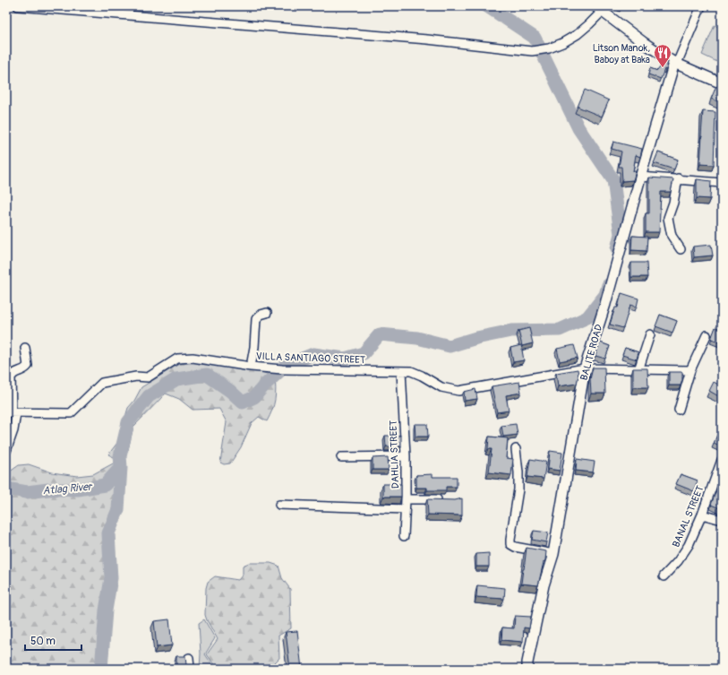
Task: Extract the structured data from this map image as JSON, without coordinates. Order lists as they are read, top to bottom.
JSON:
{
  "streets": {
    "street": [
      "BALITE ROAD",
      "VILLA SANTIAGO STREET",
      "DAHLIA STREET",
      "BANAL STREET"
    ]
  },
  "crossings": [
    ["BALITE ROAD", "VILLA SANTIAGO STREET"],
    ["VILLA SANTIAGO STREET", "DAHLIA STREET"]
  ],
  "water": ["Atlag River"],
  "places": {
    "restaurant": ["Litson Manok, Baboy at Baka"]
  },
  "scale_bar": "50 m"
}
